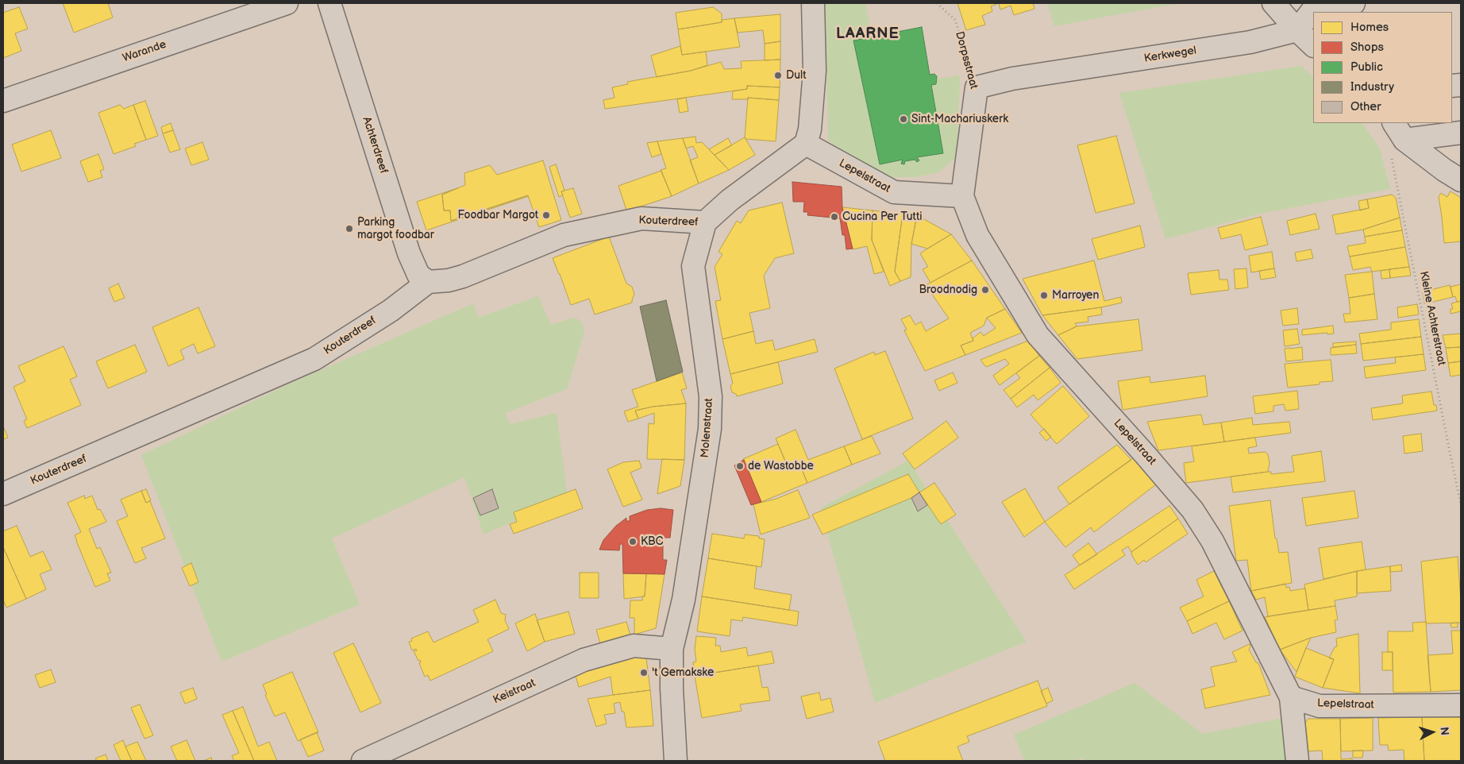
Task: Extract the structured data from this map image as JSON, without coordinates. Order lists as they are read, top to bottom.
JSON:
{
  "streets": {
    "street": [
      "Warande",
      "Kerkwegel",
      "Dorpsstraat",
      "Achterdreef",
      "Lepelstraat",
      "Kouterdreef",
      "Molenstraat",
      "Keistraat"
    ],
    "path": ["Kleine Achterstraat"]
  },
  "crossings": [
    ["Kerkwegel", "Dorpsstraat"],
    ["Dorpsstraat", "Lepelstraat"],
    ["Achterdreef", "Kouterdreef"],
    ["Kouterdreef", "Molenstraat"],
    ["Molenstraat", "Keistraat"]
  ],
  "districts": ["LAARNE"],
  "places": [
    "Dult",
    "Sint-Machariuskerk",
    "Foodbar Margot",
    "Cucina Per Tutti",
    "Parking margot foodbar",
    "Broodnodig",
    "Marroyen",
    "de Wastobbe",
    "KBC",
    "'t Gemakske"
  ],
  "legend": [
    "Homes",
    "Shops",
    "Public",
    "Industry",
    "Other"
  ],
  "north": "right"
}
